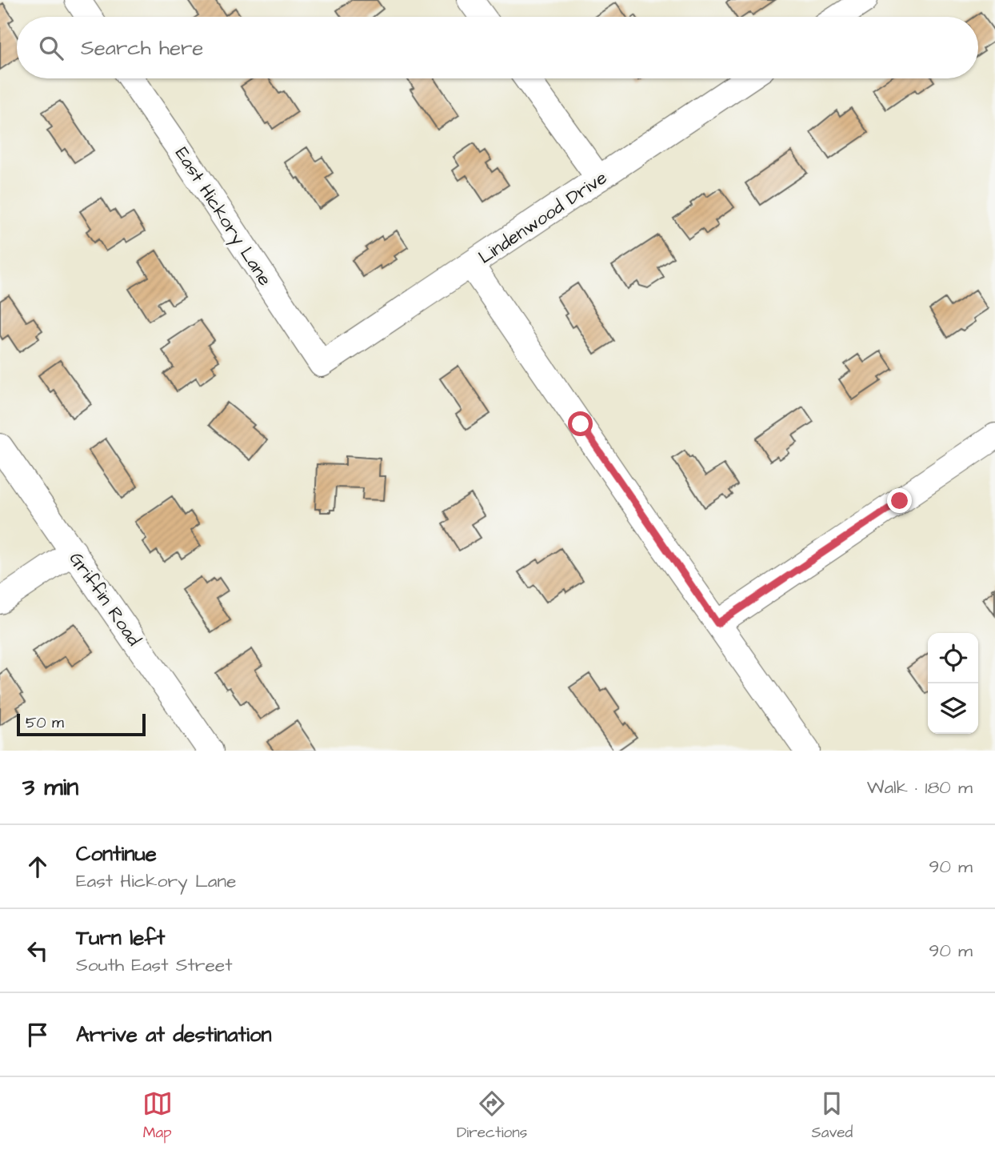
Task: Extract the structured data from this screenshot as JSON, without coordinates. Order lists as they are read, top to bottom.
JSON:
{
  "streets": {
    "street": ["East Hickory Lane", "Lindenwood Drive", "Griffin Road"]
  },
  "crossings": [
    ["East Hickory Lane", "Lindenwood Drive"]
  ],
  "scale_bar": "50 m",
  "page": {
    "search": "Search here",
    "scale": "50 m",
    "heading": ["3 min", "Walk · 180 m"],
    "list": [
      ["Continue", "East Hickory Lane", "90 m"],
      ["Turn left", "South East Street", "90 m"],
      "Arrive at destination"
    ],
    "nav": ["Map", "Directions", "Saved"]
  }
}
